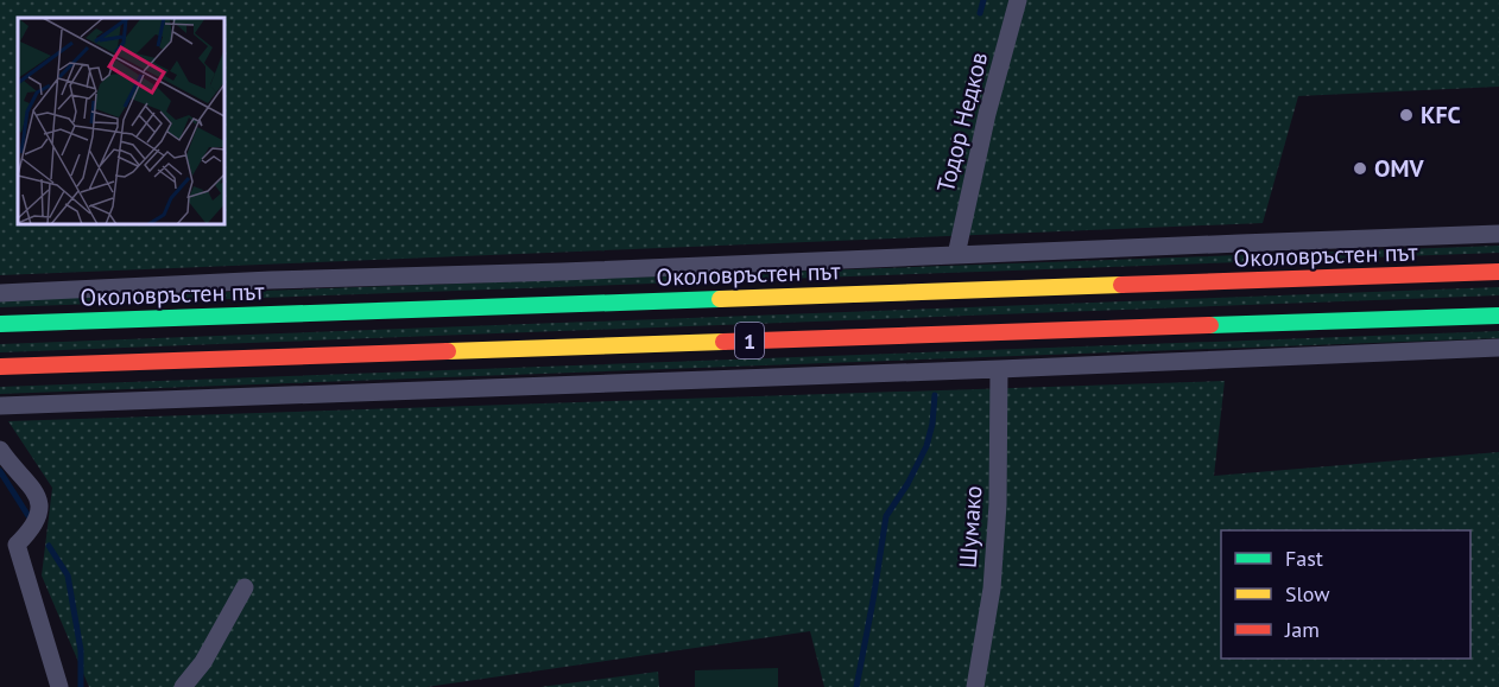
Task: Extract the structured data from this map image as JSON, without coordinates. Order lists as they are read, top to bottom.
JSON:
{
  "streets": {
    "highway": ["Околовръстен път", "1"],
    "street": ["Тодор Недков", "Шумако"]
  },
  "places": ["KFC", "OMV"],
  "legend": ["Fast", "Slow", "Jam"]
}
